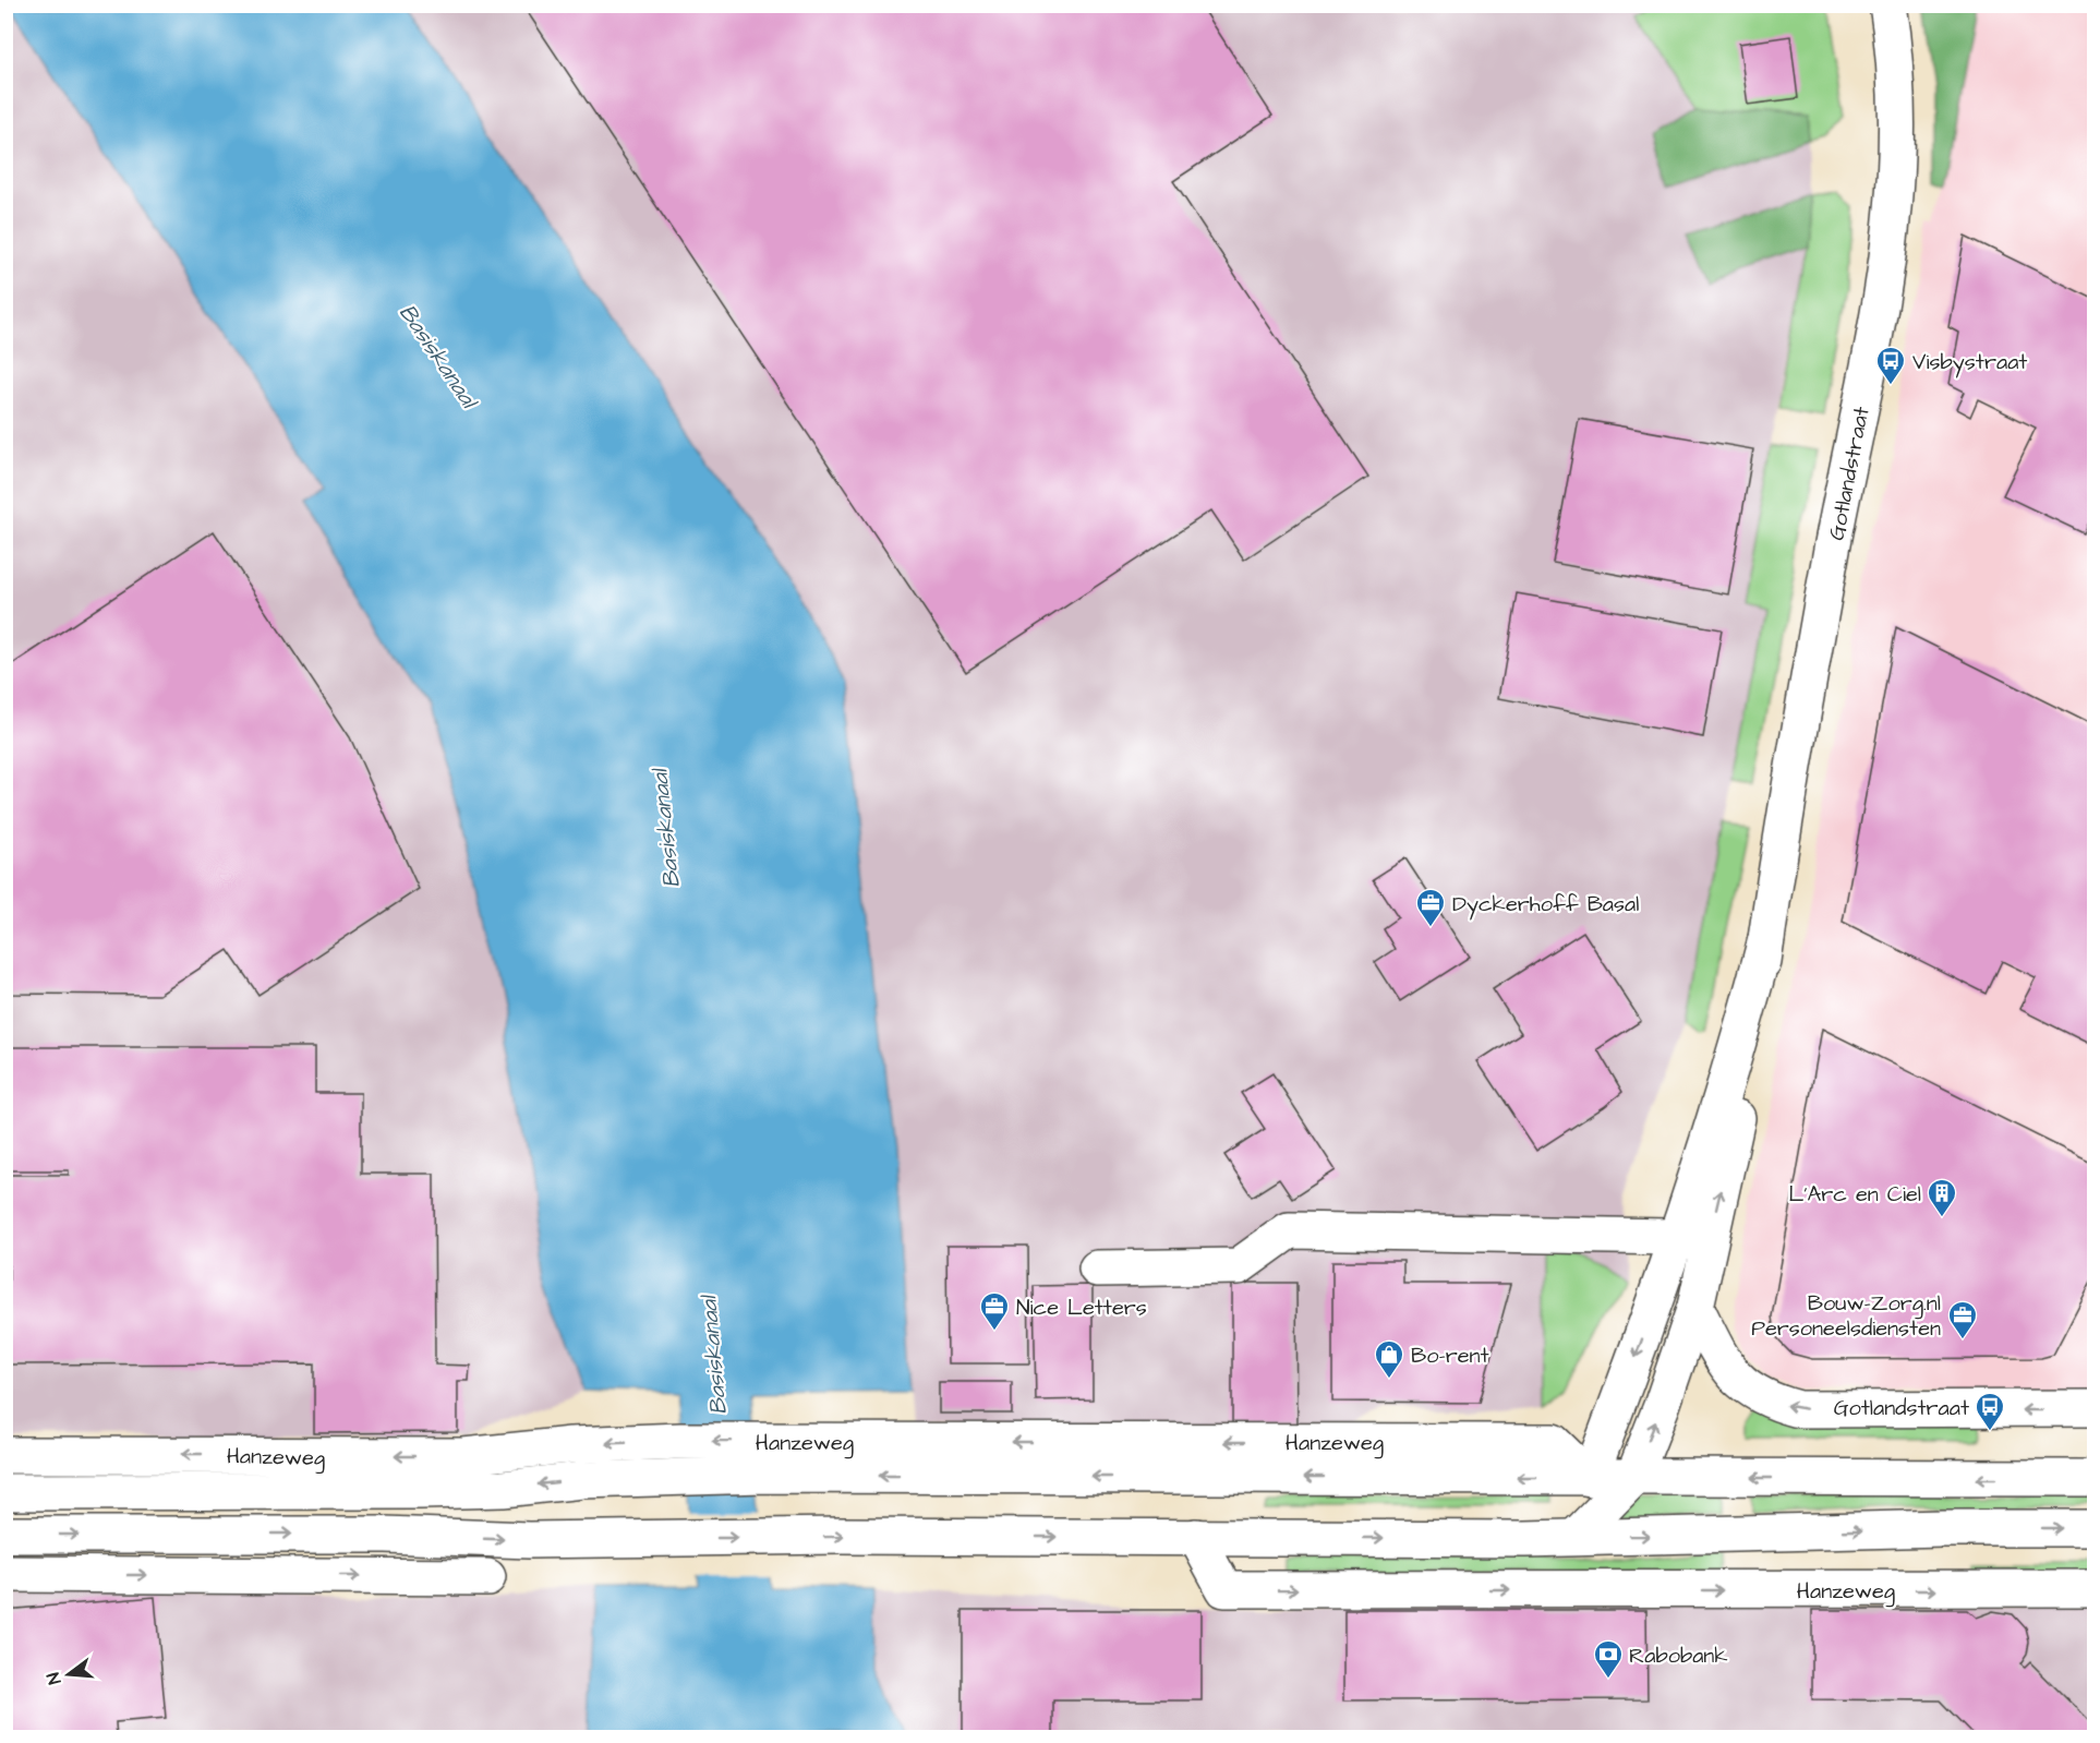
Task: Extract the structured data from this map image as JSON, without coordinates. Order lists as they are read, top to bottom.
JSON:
{
  "streets": {
    "street": ["Gotlandstraat", "Hanzeweg"]
  },
  "crossings": [
    ["Gotlandstraat", "Hanzeweg"]
  ],
  "water": ["Basiskanaal"],
  "places": {
    "bus stop": ["Visbystraat", "Gotlandstraat"],
    "office": ["Dyckerhoff Basal", "Nice Letters", "Bouw-Zorg.nl Personeelsdiensten"],
    "building": ["L'Arc en Ciel"],
    "shop": ["Bo-rent"],
    "bank": ["Rabobank"]
  },
  "north": "left"
}
